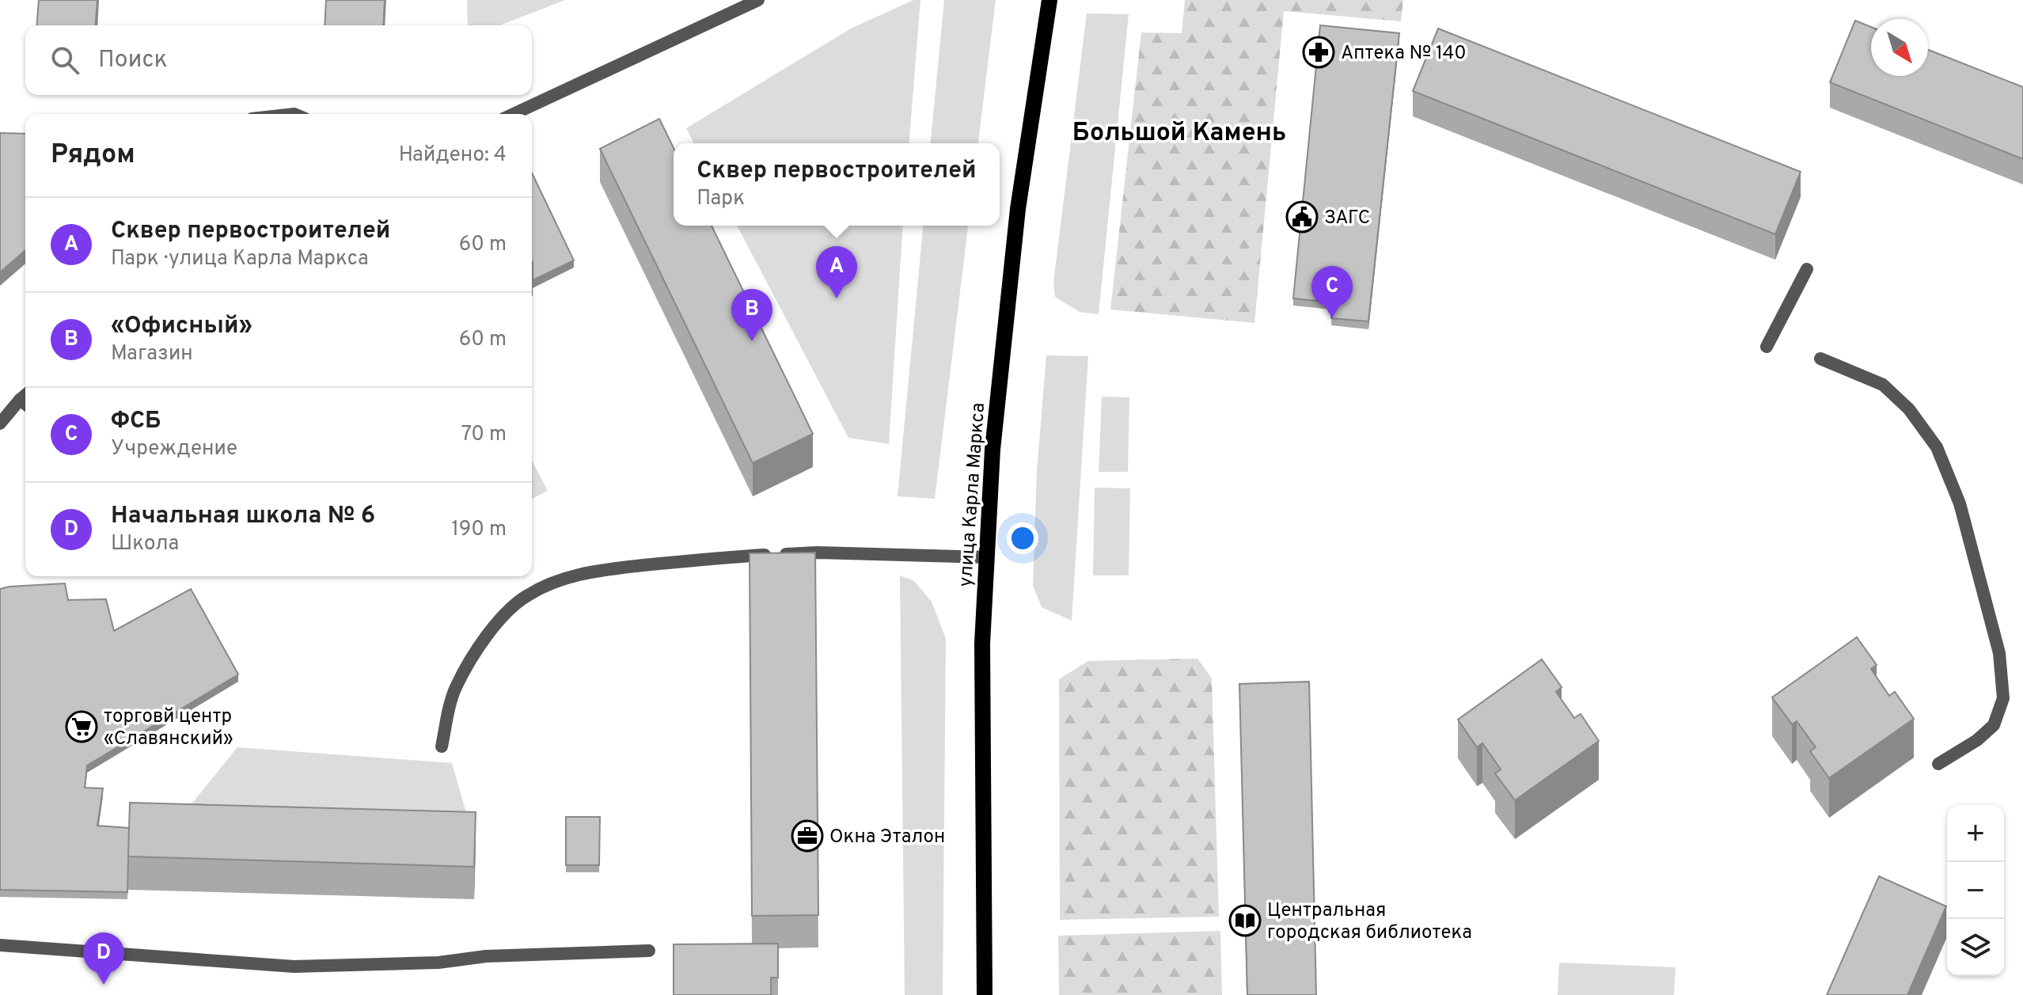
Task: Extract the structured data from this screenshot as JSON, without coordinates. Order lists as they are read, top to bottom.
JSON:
{
  "streets": {
    "main road": ["улица Карла Маркса"]
  },
  "districts": ["Большой Камень"],
  "places": {
    "pharmacy": ["Аптека № 140"],
    "public building": ["ЗАГС"],
    "supermarket": ["торговй центр «Славянский»"],
    "office": ["Окна Эталон"],
    "library": ["Центральная городская библиотека"]
  },
  "north": "bottom right",
  "page": {
    "search": "Поиск",
    "heading": ["Рядом", "Найдено: 4"],
    "popup": ["Сквер первостроителей", "Парк"],
    "list": [
      {
        "mark": "A",
        "name": "Сквер первостроителей",
        "note": "Парк · улица Карла Маркса",
        "value": "60 m"
      },
      {
        "mark": "B",
        "name": "«Офисный»",
        "note": "Магазин",
        "value": "60 m"
      },
      {
        "mark": "C",
        "name": "ФСБ",
        "note": "Учреждение",
        "value": "70 m"
      },
      {
        "mark": "D",
        "name": "Начальная школа № 6",
        "note": "Школа",
        "value": "190 m"
      }
    ],
    "pins": [
      "A",
      "C",
      "B",
      "D"
    ],
    "map_buttons": ["+", "−"]
  }
}
